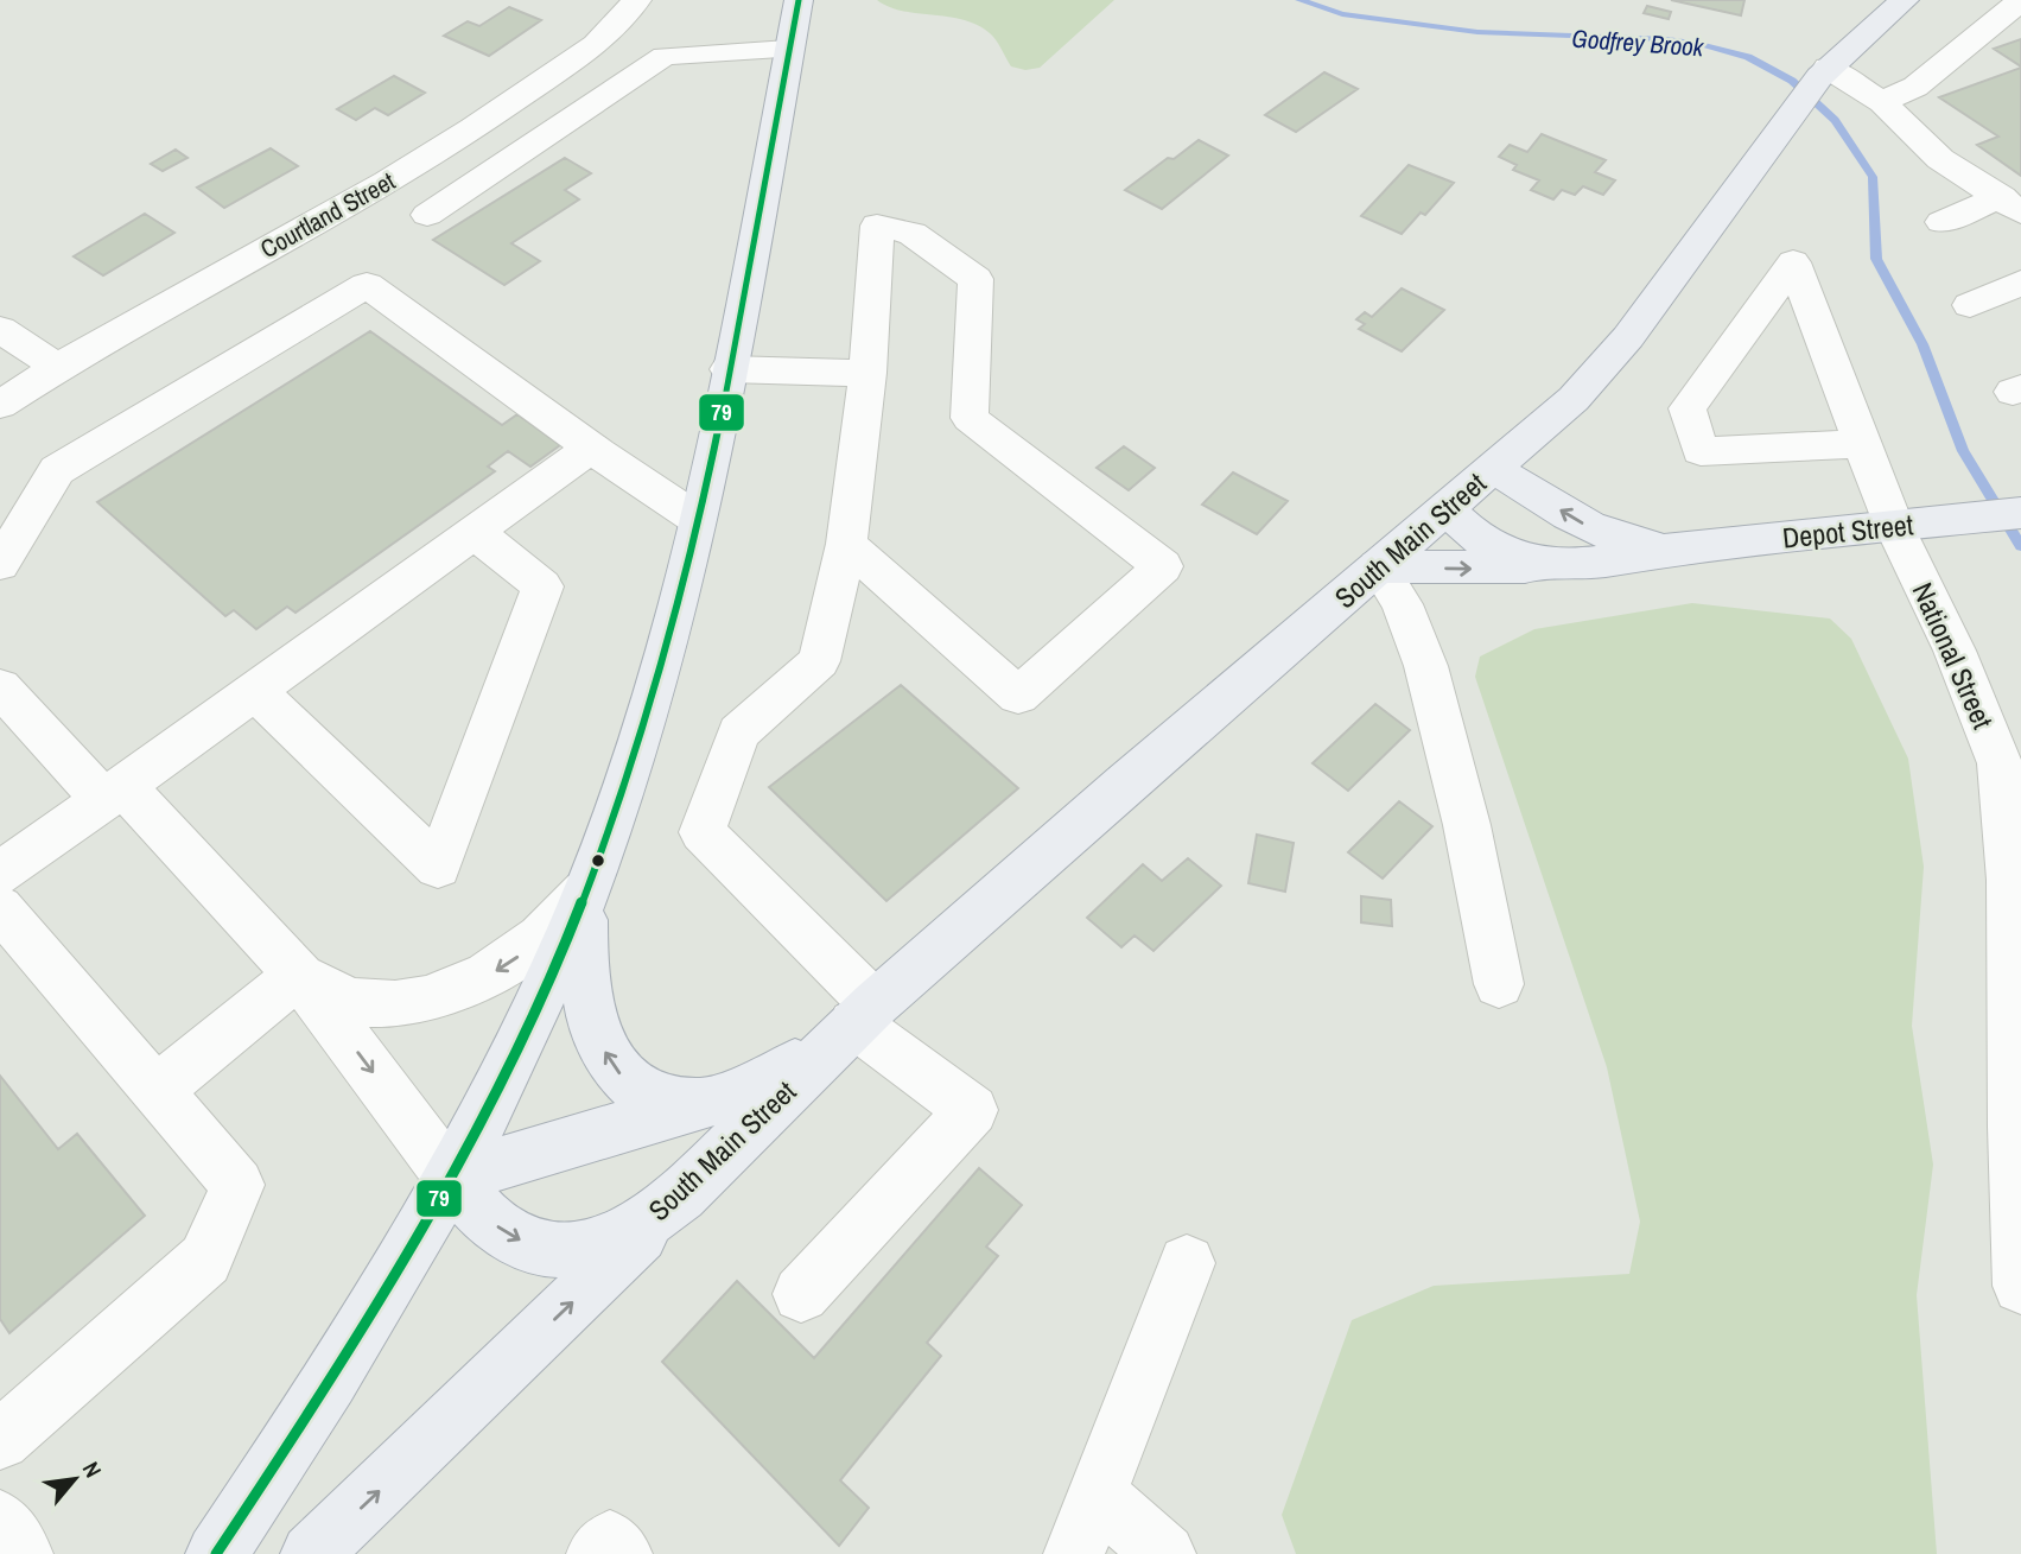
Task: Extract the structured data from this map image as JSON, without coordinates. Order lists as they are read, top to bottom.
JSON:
{
  "streets": {
    "main road": ["Depot Street", "South Main Street"],
    "street": ["Courtland Street", "National Street"]
  },
  "crossings": [
    ["Depot Street", "South Main Street"],
    ["Depot Street", "National Street"]
  ],
  "water": ["Godfrey Brook"],
  "lines": ["transit line 79"],
  "north": "top right"
}
